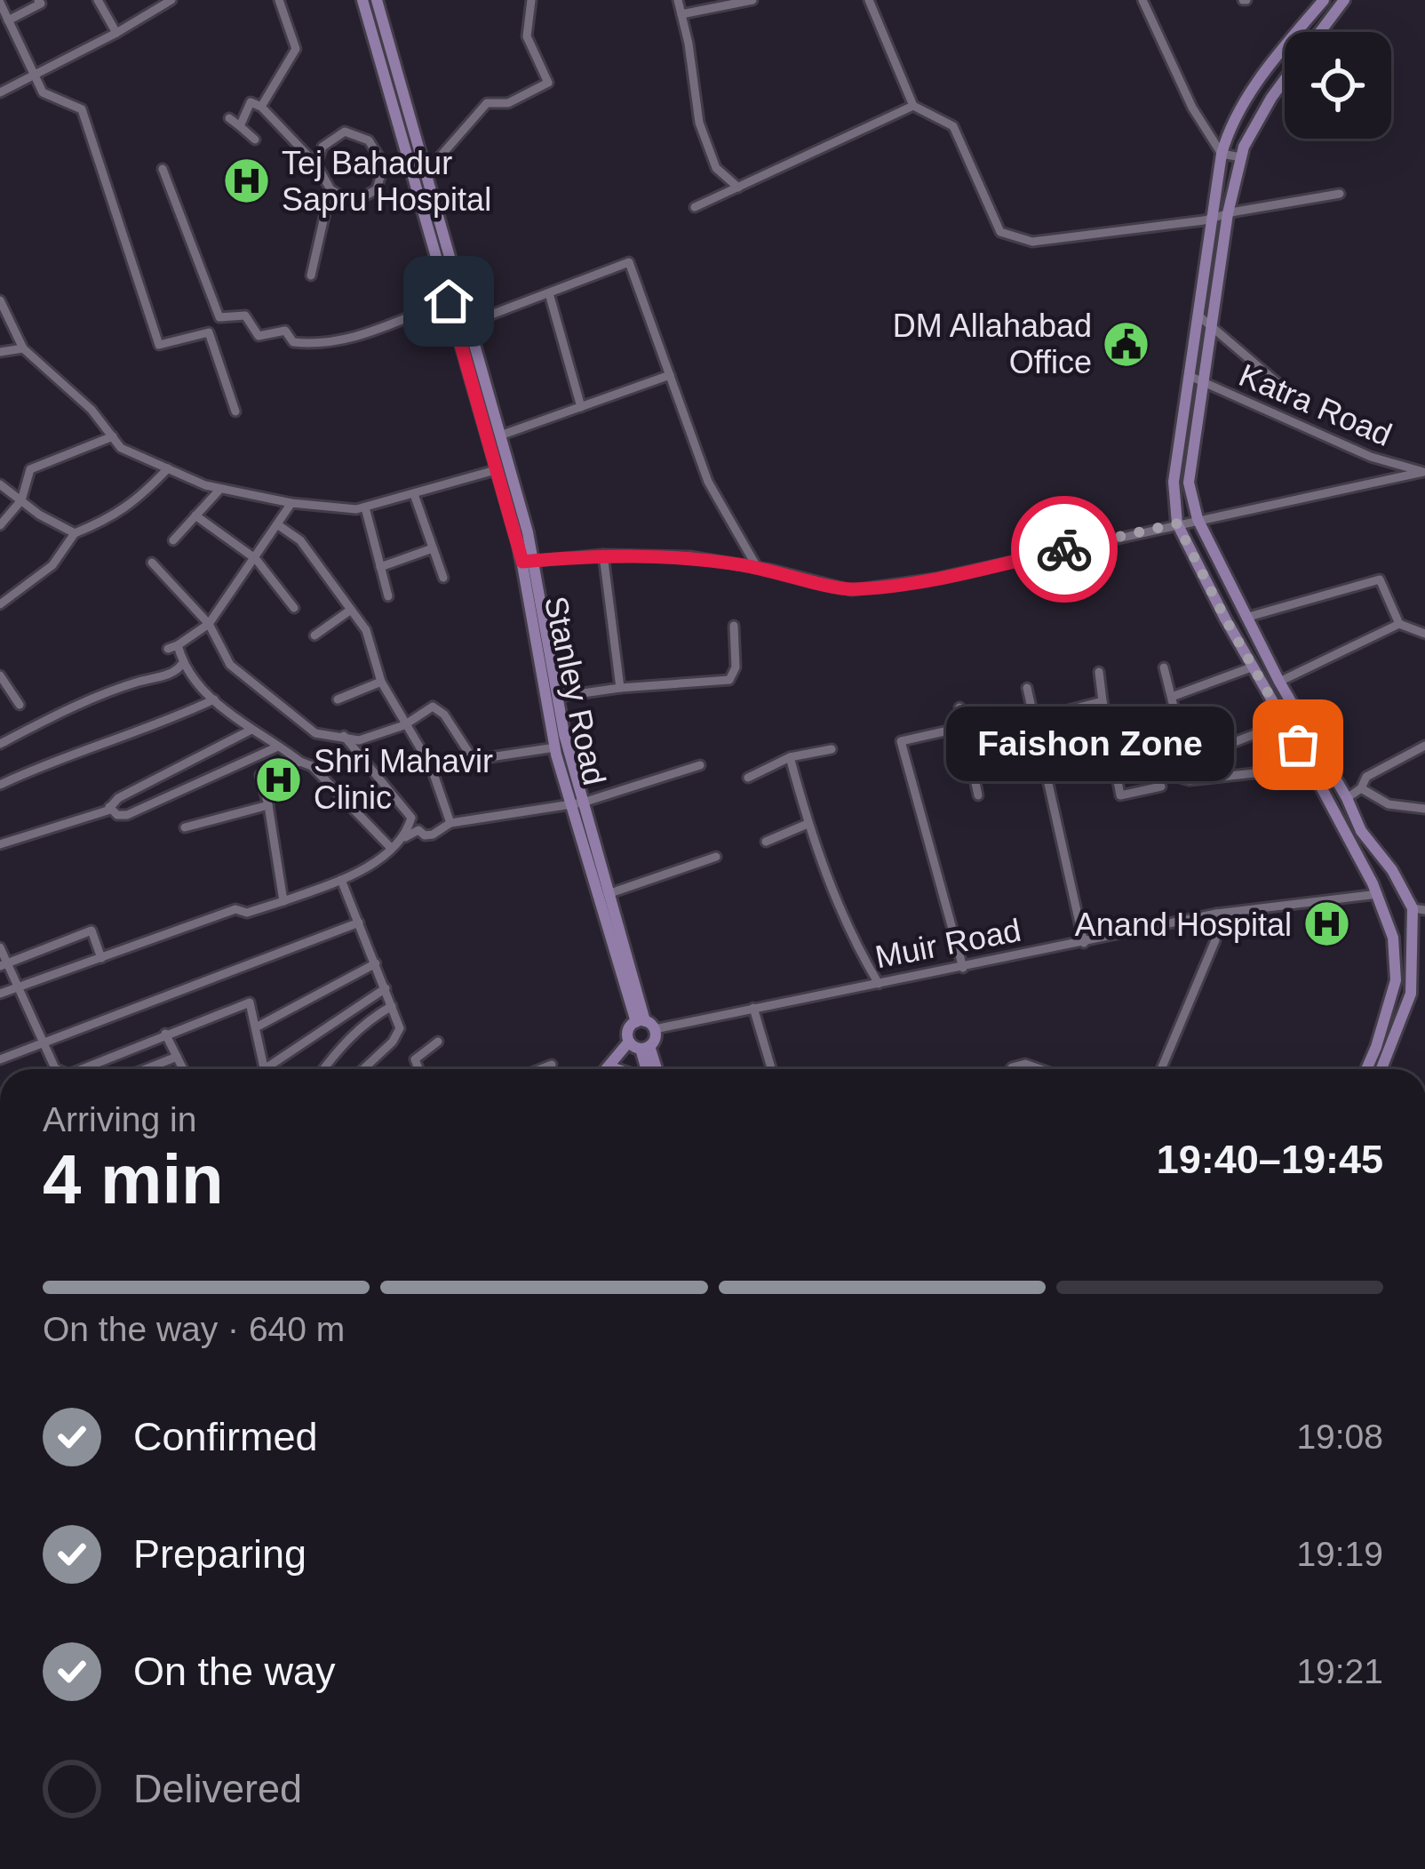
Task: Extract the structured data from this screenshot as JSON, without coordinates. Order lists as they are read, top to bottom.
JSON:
{
  "streets": {
    "main road": ["Stanley Road"],
    "street": ["Katra Road", "Muir Road"]
  },
  "crossings": [
    ["Stanley Road", "Muir Road"]
  ],
  "places": {
    "hospital": ["Tej Bahadur Sapru Hospital", "Shri Mahavir Clinic", "Anand Hospital"],
    "public building": ["DM Allahabad Office"],
    "other": ["Faishon Zone"]
  },
  "page": {
    "bubble": "Faishon Zone",
    "heading": ["4 min", "Arriving in", "19:40–19:45"],
    "bar": "On the way · 640 m",
    "list": [
      ["Confirmed", "19:08"],
      ["Preparing", "19:19"],
      ["On the way", "19:21"],
      "Delivered"
    ]
  }
}
